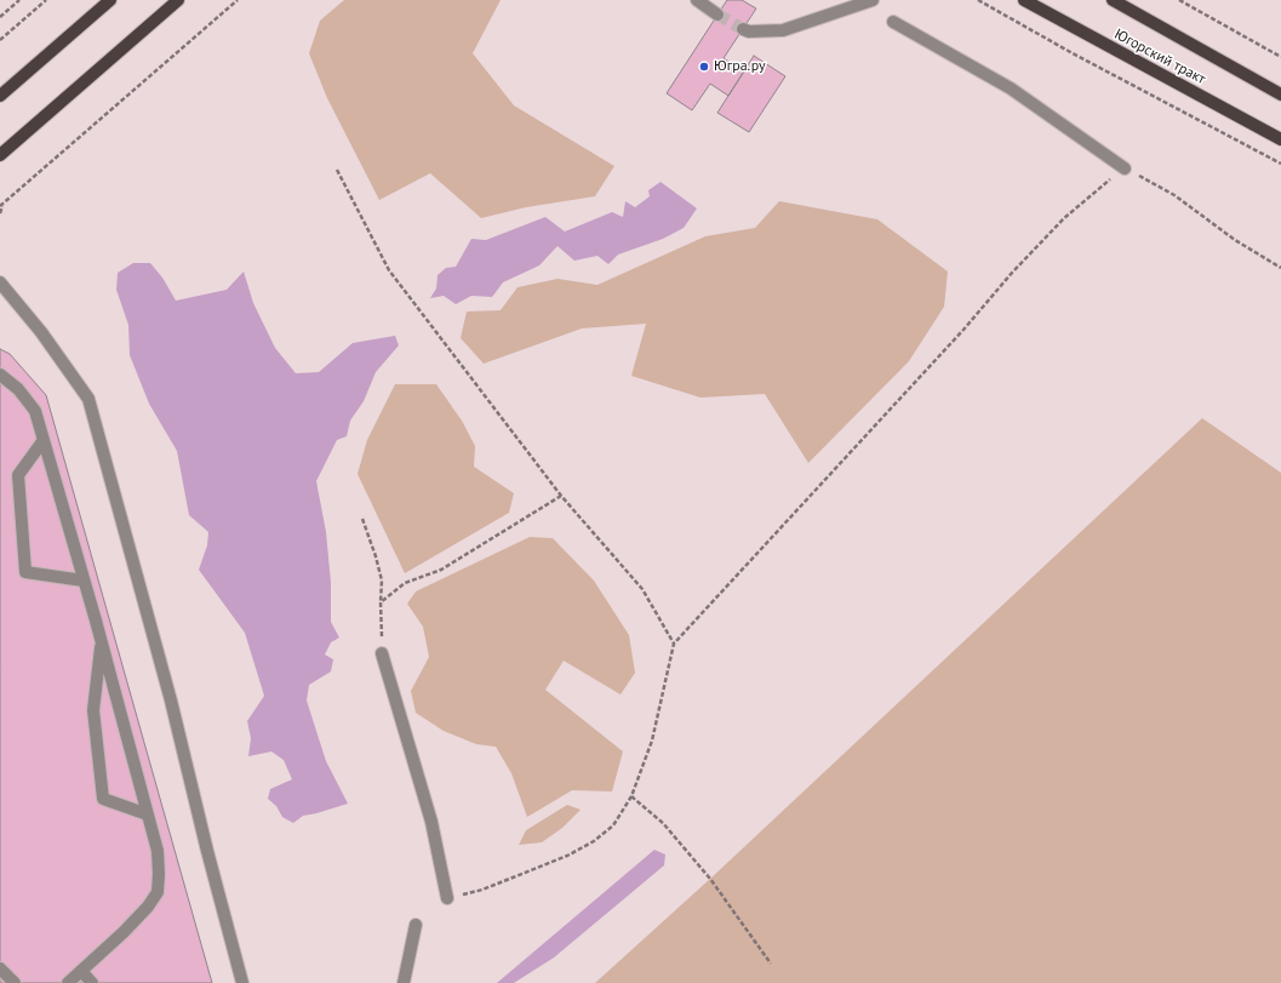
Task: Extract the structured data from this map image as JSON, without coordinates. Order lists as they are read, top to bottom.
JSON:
{
  "streets": {
    "main road": ["Югорский тракт"]
  },
  "places": ["Югра.ру"]
}
